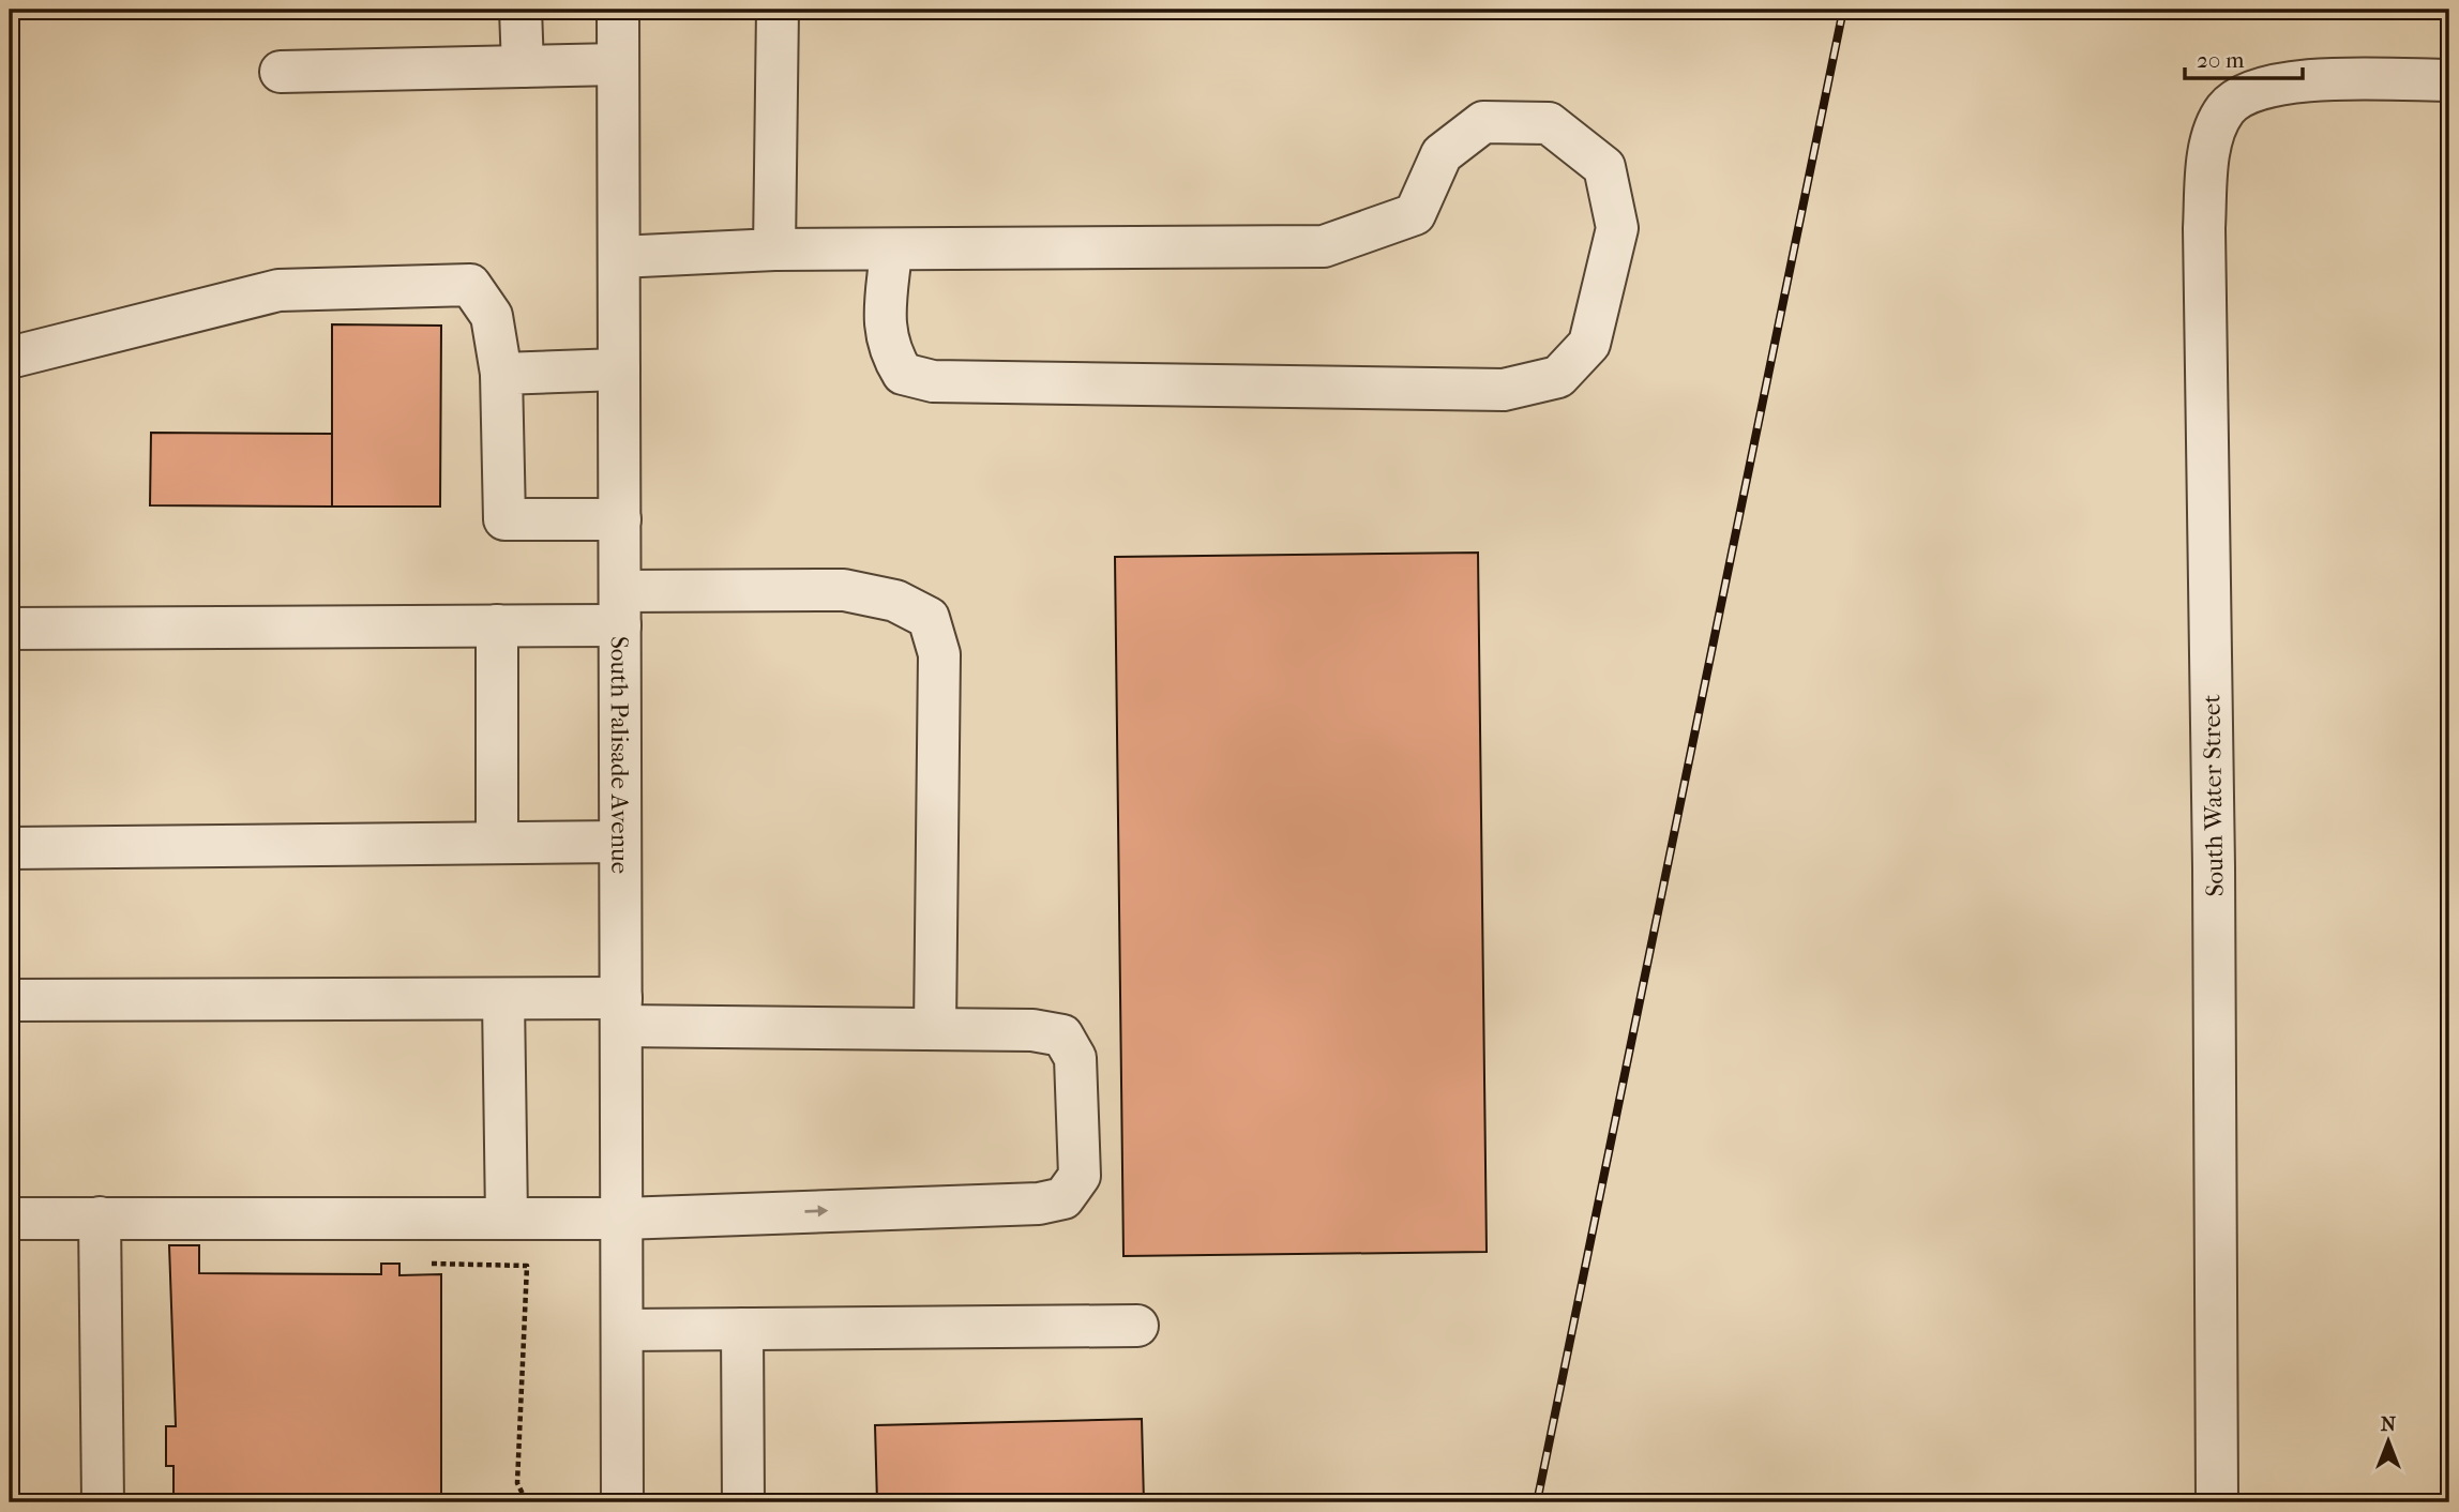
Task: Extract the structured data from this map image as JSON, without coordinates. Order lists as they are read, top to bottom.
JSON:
{
  "streets": {
    "street": ["South Palisade Avenue", "South Water Street"]
  },
  "scale_bar": "20 m",
  "north": "top"
}
